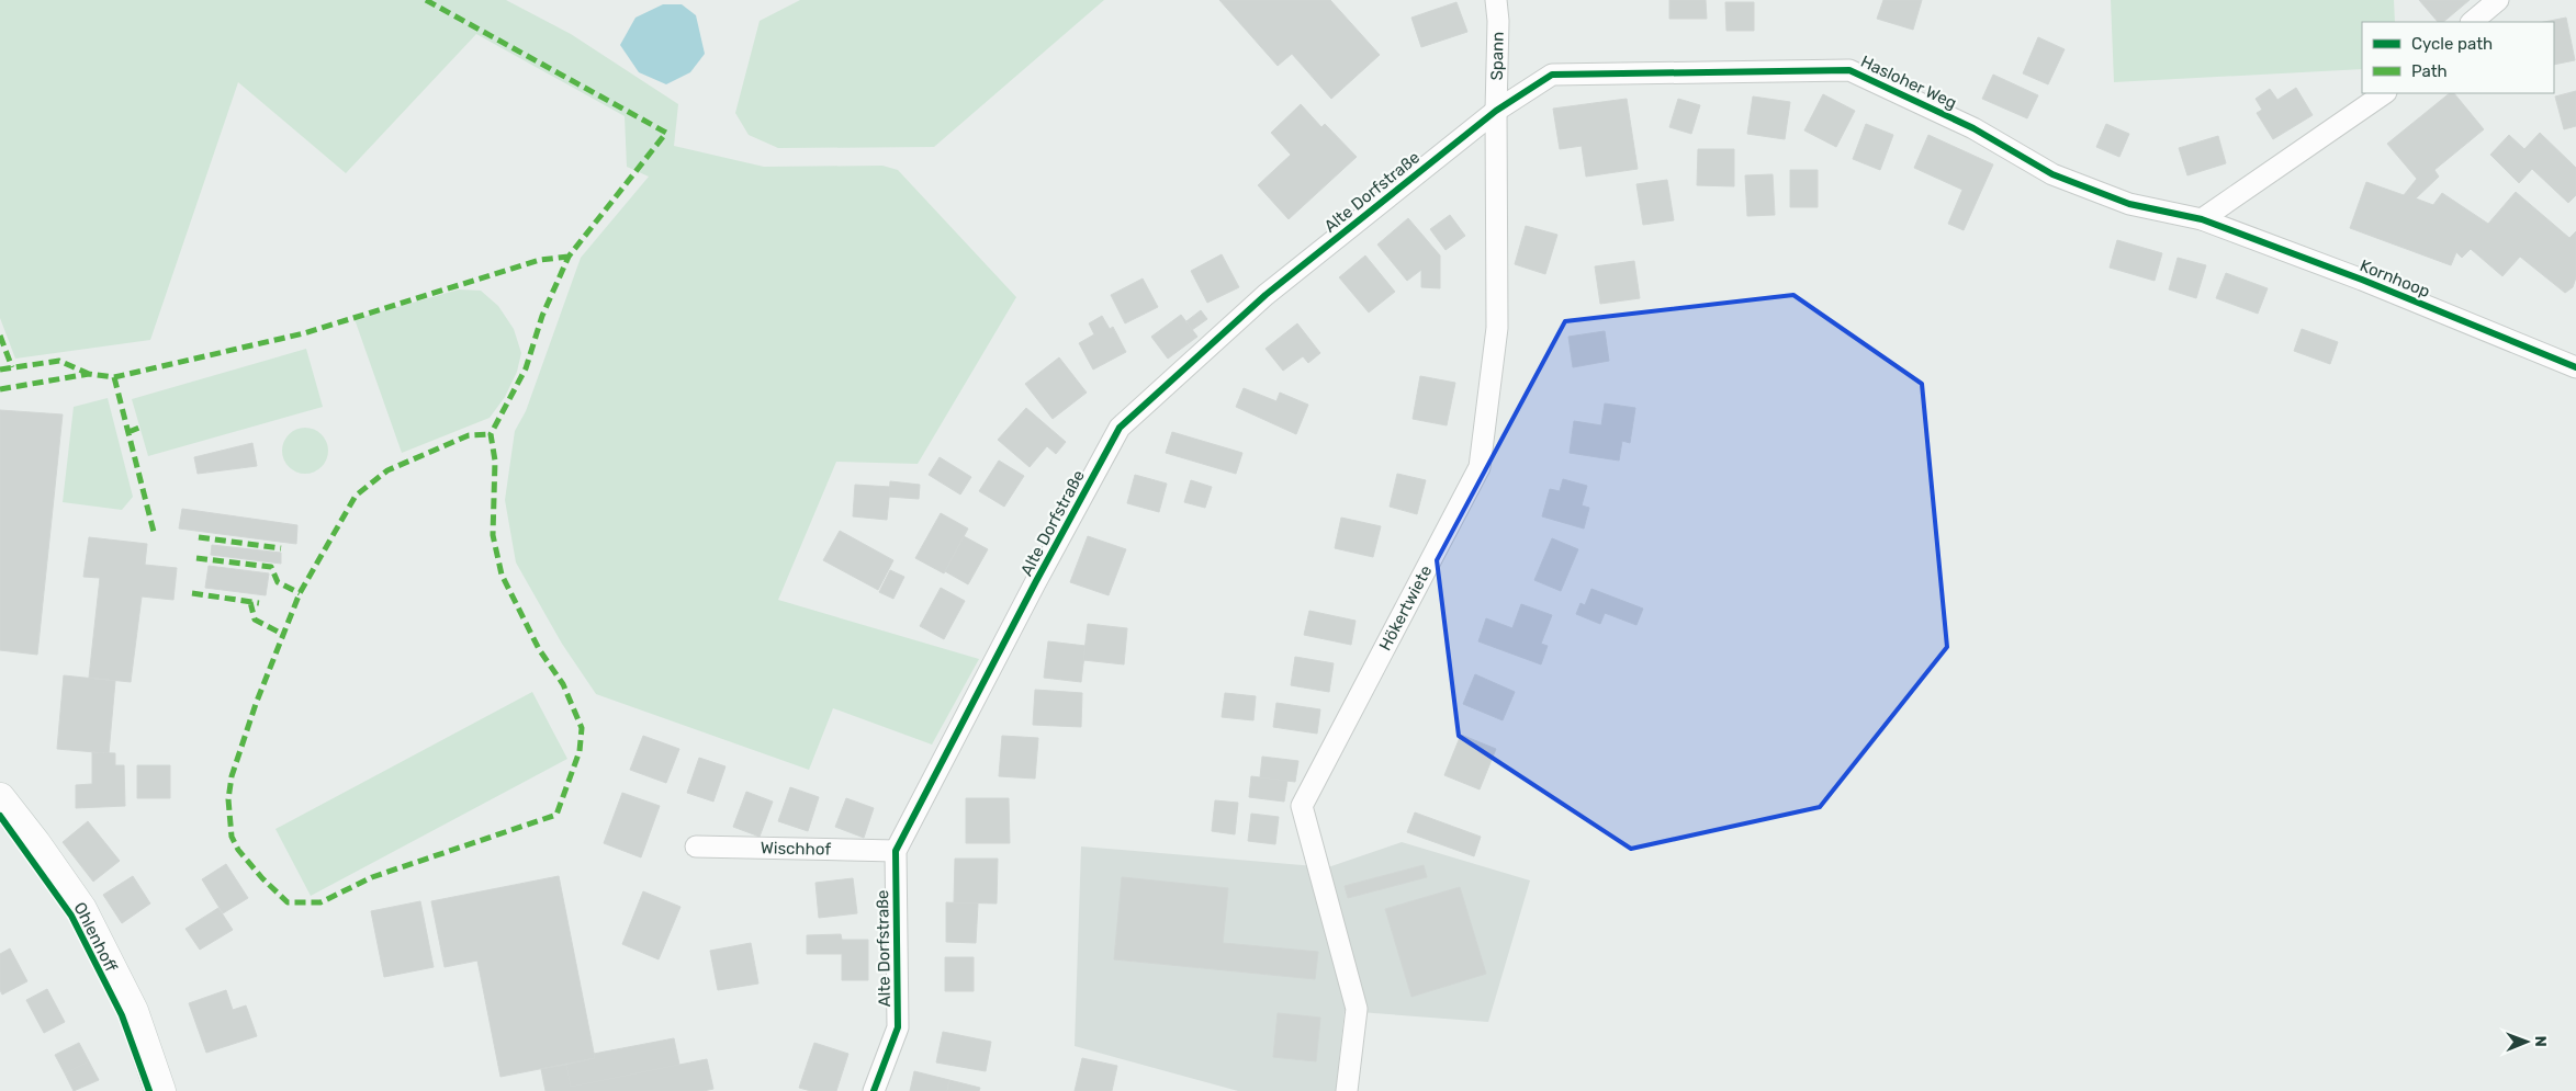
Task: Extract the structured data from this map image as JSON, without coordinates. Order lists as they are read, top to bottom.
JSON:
{
  "streets": {
    "main road": ["Ohlenhoff"],
    "street": [
      "Spann",
      "Hasloher Weg",
      "Alte Dorfstraße",
      "Kornhoop",
      "Hökertwiete",
      "Wischhof"
    ]
  },
  "crossings": [
    ["Spann", "Hasloher Weg"],
    ["Spann", "Alte Dorfstraße"],
    ["Spann", "Hökertwiete"],
    ["Hasloher Weg", "Alte Dorfstraße"],
    ["Hasloher Weg", "Kornhoop"],
    ["Hasloher Weg", "Hökertwiete"],
    ["Alte Dorfstraße", "Hökertwiete"],
    ["Alte Dorfstraße", "Wischhof"]
  ],
  "legend": ["Cycle path", "Path"],
  "north": "right"
}
